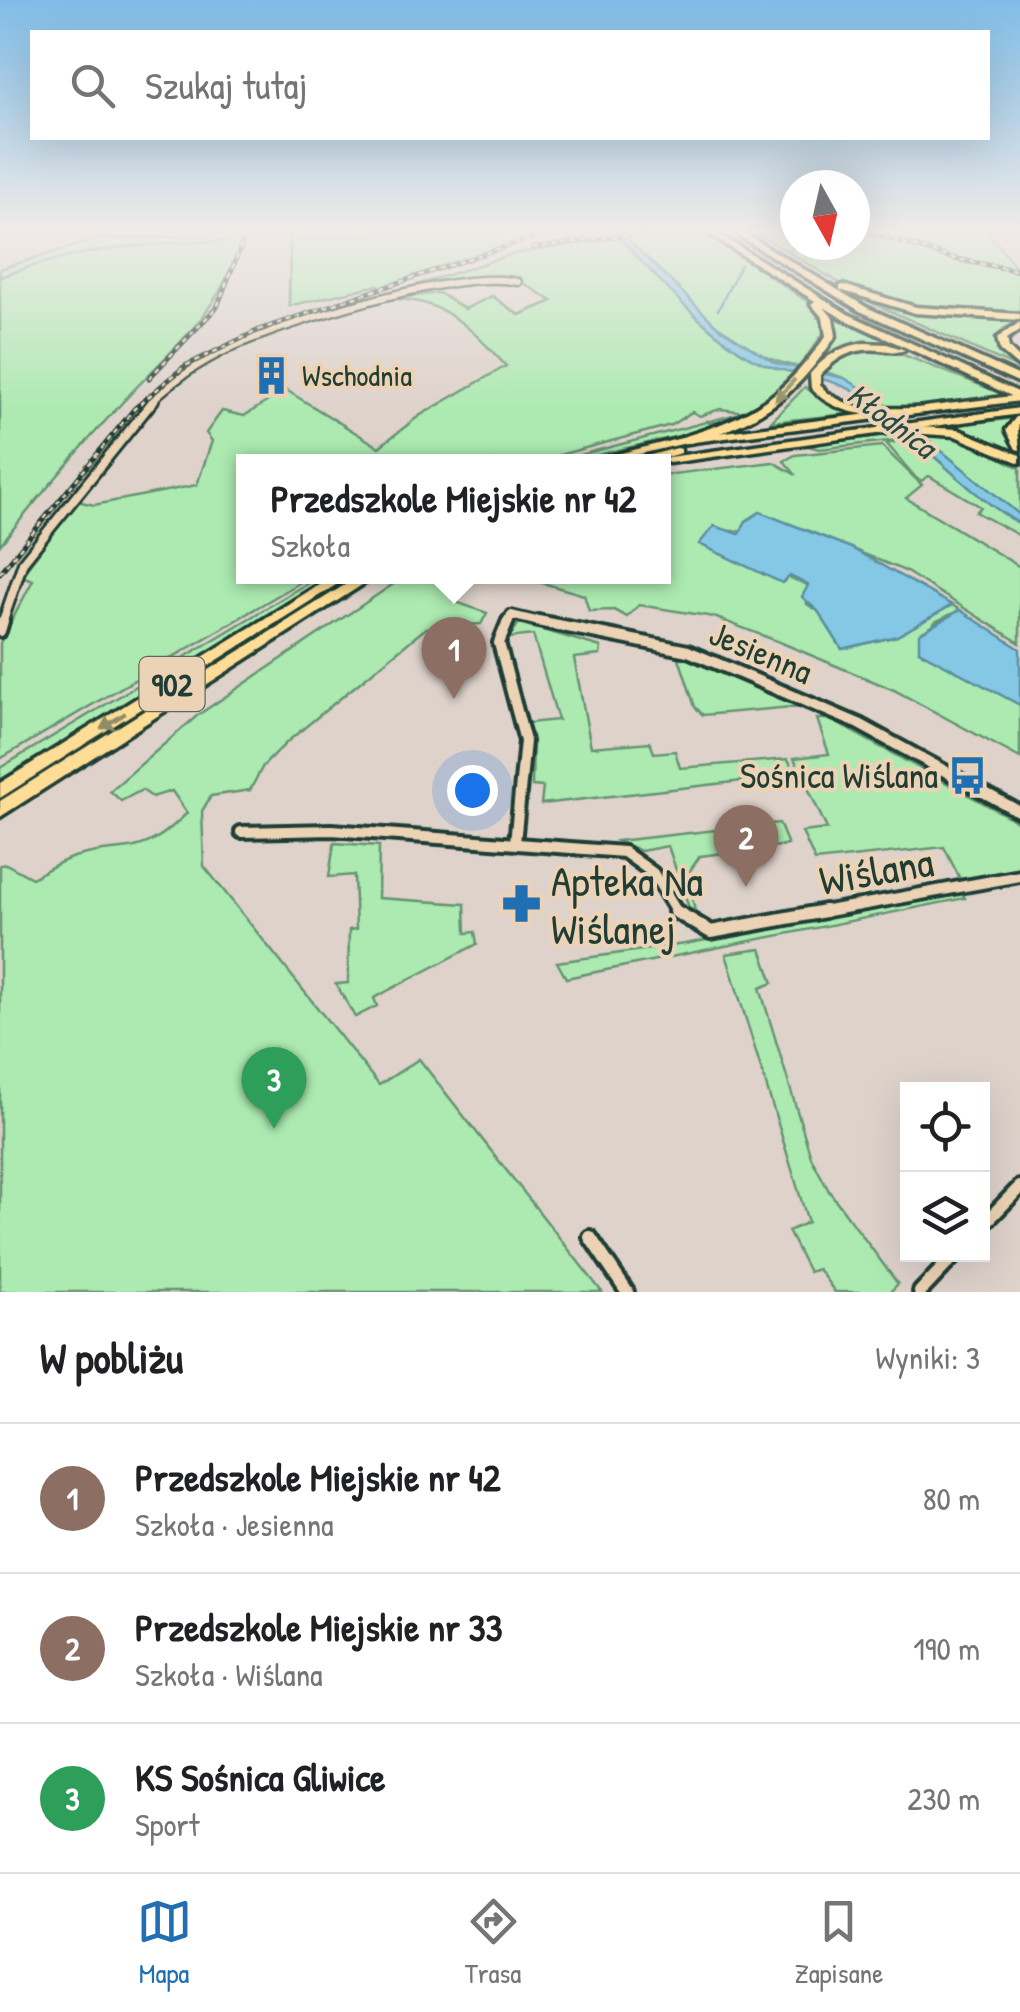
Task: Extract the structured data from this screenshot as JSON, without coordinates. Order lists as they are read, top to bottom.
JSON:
{
  "streets": {
    "main road": ["902"],
    "street": ["Jesienna", "Wiślana"]
  },
  "crossings": [
    ["Jesienna", "Wiślana"]
  ],
  "water": ["Kłodnica"],
  "places": {
    "building": ["Wschodnia"],
    "bus stop": ["Sośnica Wiślana"],
    "pharmacy": ["Apteka Na Wiślanej"]
  },
  "north": "bottom",
  "page": {
    "search": "Szukaj tutaj",
    "popup": ["Przedszkole Miejskie nr 42", "Szkoła"],
    "pins": ["1", "2", "3"],
    "heading": ["W pobliżu", "Wyniki: 3"],
    "list": [
      {
        "mark": "1",
        "name": "Przedszkole Miejskie nr 42",
        "note": "Szkoła · Jesienna",
        "value": "80 m"
      },
      {
        "mark": "2",
        "name": "Przedszkole Miejskie nr 33",
        "note": "Szkoła · Wiślana",
        "value": "190 m"
      },
      {
        "mark": "3",
        "name": "KS Sośnica Gliwice",
        "note": "Sport",
        "value": "230 m"
      }
    ],
    "nav": ["Mapa", "Trasa", "Zapisane"]
  }
}
